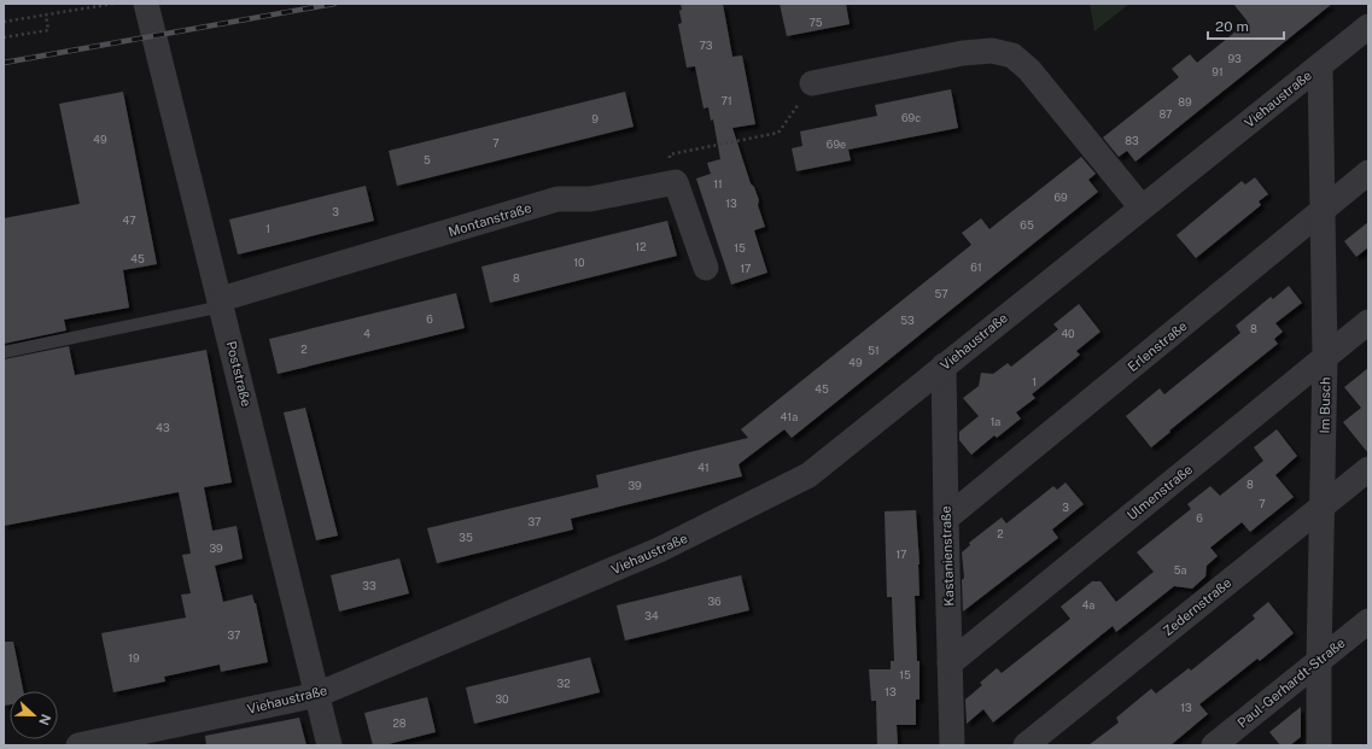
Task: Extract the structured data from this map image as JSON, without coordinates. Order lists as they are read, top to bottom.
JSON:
{
  "streets": {
    "street": [
      "Viehaustraße",
      "Montanstraße",
      "Erlenstraße",
      "Poststraße",
      "Im Busch",
      "Ulmenstraße",
      "Kastanienstraße",
      "Zedernstraße",
      "Paul-Gerhardt-Straße"
    ]
  },
  "crossings": [
    ["Viehaustraße", "Poststraße"],
    ["Viehaustraße", "Im Busch"],
    ["Viehaustraße", "Kastanienstraße"],
    ["Montanstraße", "Poststraße"],
    ["Erlenstraße", "Im Busch"],
    ["Erlenstraße", "Kastanienstraße"],
    ["Im Busch", "Ulmenstraße"],
    ["Im Busch", "Zedernstraße"],
    ["Im Busch", "Paul-Gerhardt-Straße"],
    ["Ulmenstraße", "Kastanienstraße"]
  ],
  "house_numbers": [
    "75",
    "73",
    "93",
    "91",
    "71",
    "89",
    "87",
    "69c",
    "9",
    "49",
    "83",
    "7",
    "69e",
    "5",
    "11",
    "69",
    "13",
    "3",
    "47",
    "65",
    "1",
    "12",
    "15",
    "45",
    "10",
    "61",
    "17",
    "8",
    "57",
    "6",
    "53",
    "8",
    "4",
    "40",
    "2",
    "51",
    "49",
    "1",
    "45",
    "41a",
    "1a",
    "43",
    "41",
    "8",
    "39",
    "7",
    "3",
    "6",
    "37",
    "2",
    "35",
    "39",
    "17",
    "5a",
    "33",
    "36",
    "4a",
    "34",
    "37",
    "19",
    "15",
    "32",
    "13",
    "30",
    "13",
    "28"
  ],
  "scale_bar": "20 m",
  "north": "right"
}
